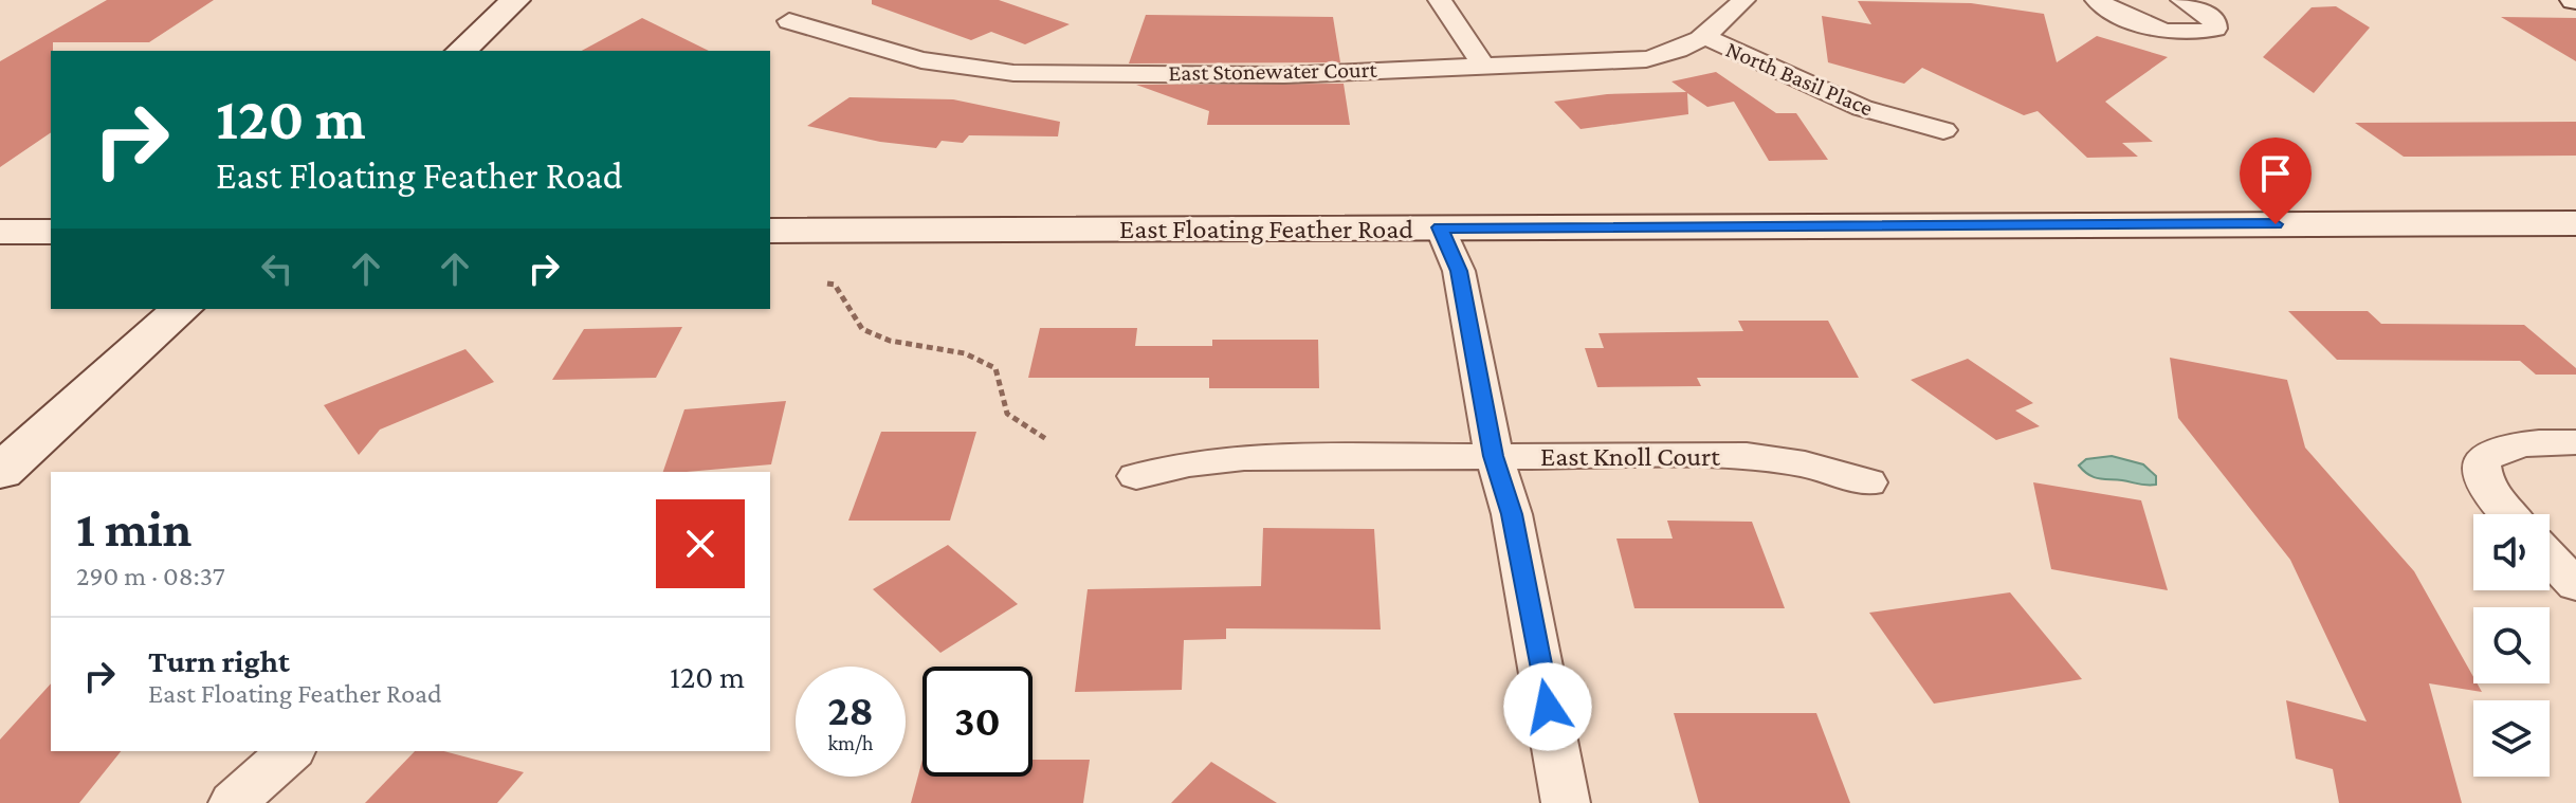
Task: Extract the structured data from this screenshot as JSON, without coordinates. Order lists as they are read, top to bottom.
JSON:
{
  "streets": {
    "main road": ["East Floating Feather Road"],
    "street": ["East Stonewater Court", "North Basil Place", "East Knoll Court"]
  },
  "crossings": [
    ["East Stonewater Court", "North Basil Place"]
  ],
  "page": {
    "turn": ["120 m", "East Floating Feather Road"],
    "heading": ["1 min", "290 m · 08:37"],
    "list": [
      {
        "name": "Turn right",
        "note": "East Floating Feather Road",
        "value": "120 m"
      }
    ],
    "speed": "28 km/h",
    "limit": "30"
  }
}
